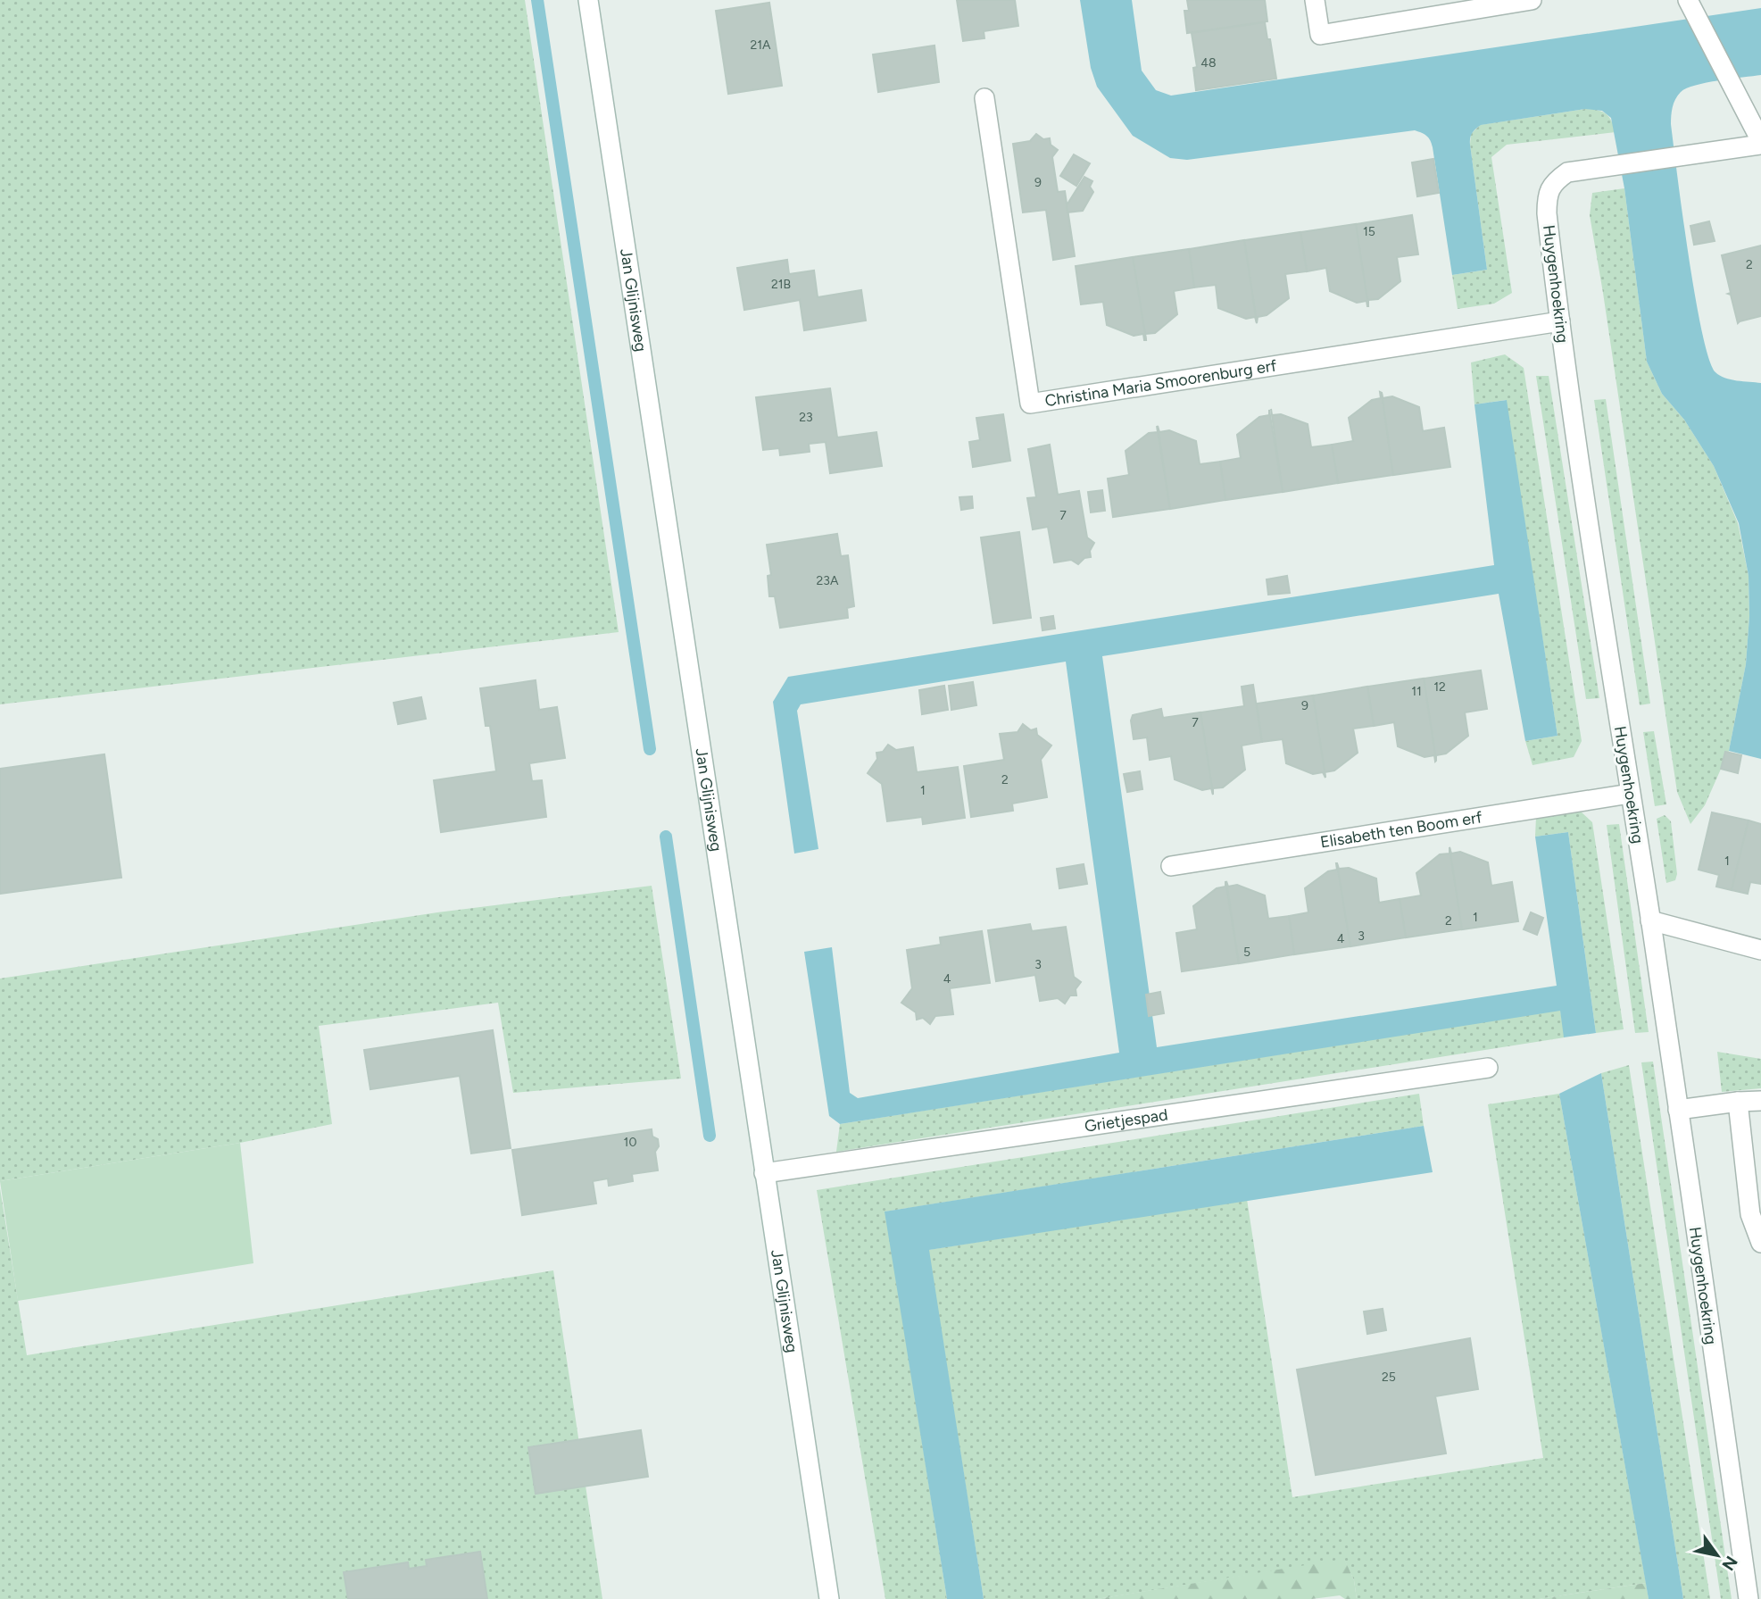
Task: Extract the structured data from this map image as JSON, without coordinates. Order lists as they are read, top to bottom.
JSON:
{
  "streets": {
    "street": [
      "Huygenhoekring",
      "Jan Glijnisweg",
      "Christina Maria Smoorenburg erf",
      "Elisabeth ten Boom erf",
      "Grietjespad"
    ]
  },
  "crossings": [
    ["Huygenhoekring", "Christina Maria Smoorenburg erf"],
    ["Huygenhoekring", "Elisabeth ten Boom erf"],
    ["Jan Glijnisweg", "Grietjespad"]
  ],
  "house_numbers": [
    "21A",
    "48",
    "9",
    "15",
    "2",
    "21B",
    "23",
    "7",
    "23A",
    "12",
    "11",
    "9",
    "7",
    "2",
    "1",
    "1",
    "1",
    "2",
    "3",
    "4",
    "5",
    "3",
    "4",
    "10",
    "25"
  ],
  "north": "bottom right"
}
